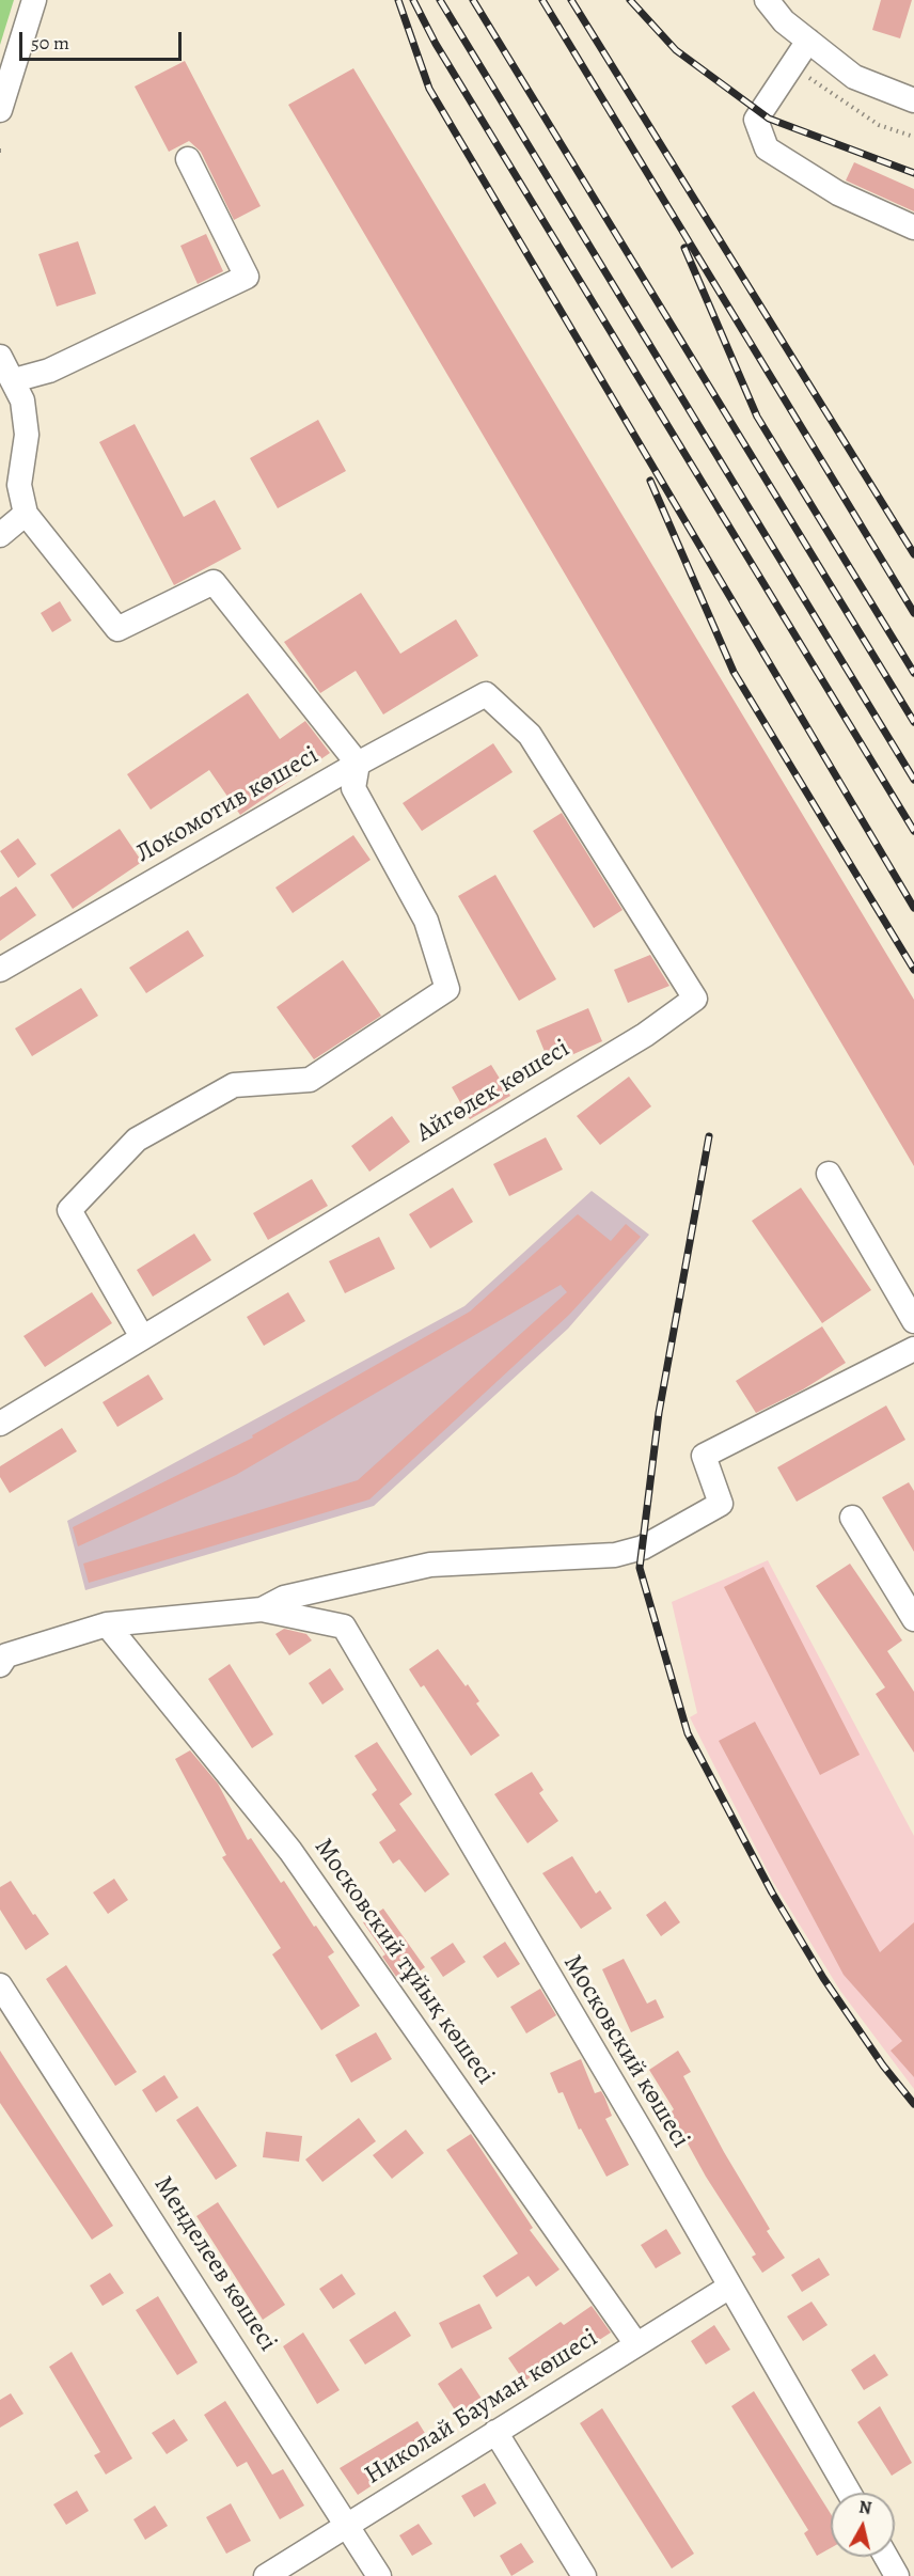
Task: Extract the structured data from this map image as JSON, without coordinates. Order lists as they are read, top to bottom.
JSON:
{
  "streets": {
    "street": [
      "Локомотив көшесі",
      "Айгөлек көшесі",
      "Московский тұйық көшесі",
      "Московский көшесі",
      "Менделеев көшесі",
      "Николай Бауман көшесі"
    ]
  },
  "crossings": [
    ["Локомотив көшесі", "Айгөлек көшесі"],
    ["Московский тұйық көшесі", "Николай Бауман көшесі"],
    ["Московский көшесі", "Николай Бауман көшесі"],
    ["Менделеев көшесі", "Николай Бауман көшесі"]
  ],
  "scale_bar": "50 m",
  "north": "top"
}
